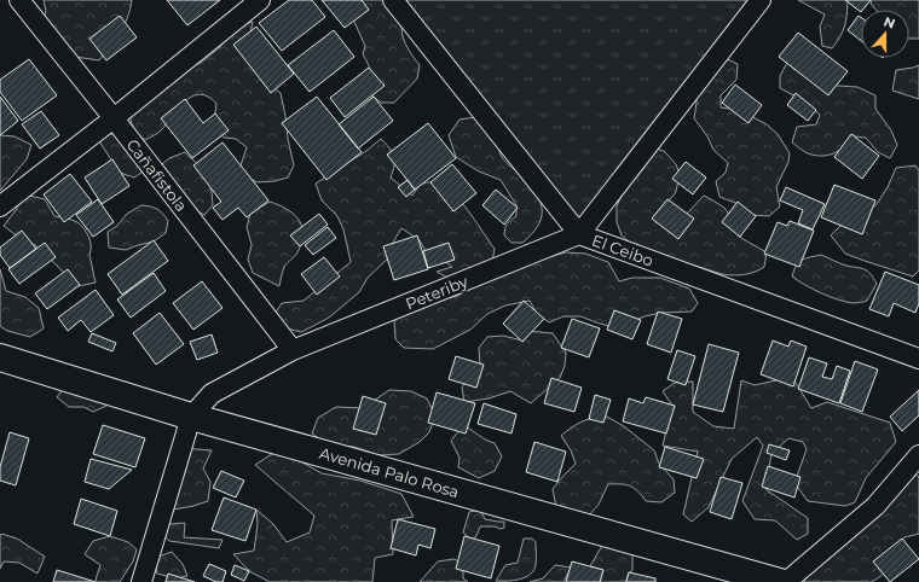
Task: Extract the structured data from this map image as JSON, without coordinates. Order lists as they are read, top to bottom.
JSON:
{
  "streets": {
    "main road": ["Avenida Palo Rosa"],
    "street": ["Cañafistola", "El Ceibo", "Peteriby"]
  },
  "crossings": [
    ["Cañafistola", "Peteriby"],
    ["El Ceibo", "Peteriby"],
    ["Peteriby", "Avenida Palo Rosa"]
  ],
  "north": "top"
}
